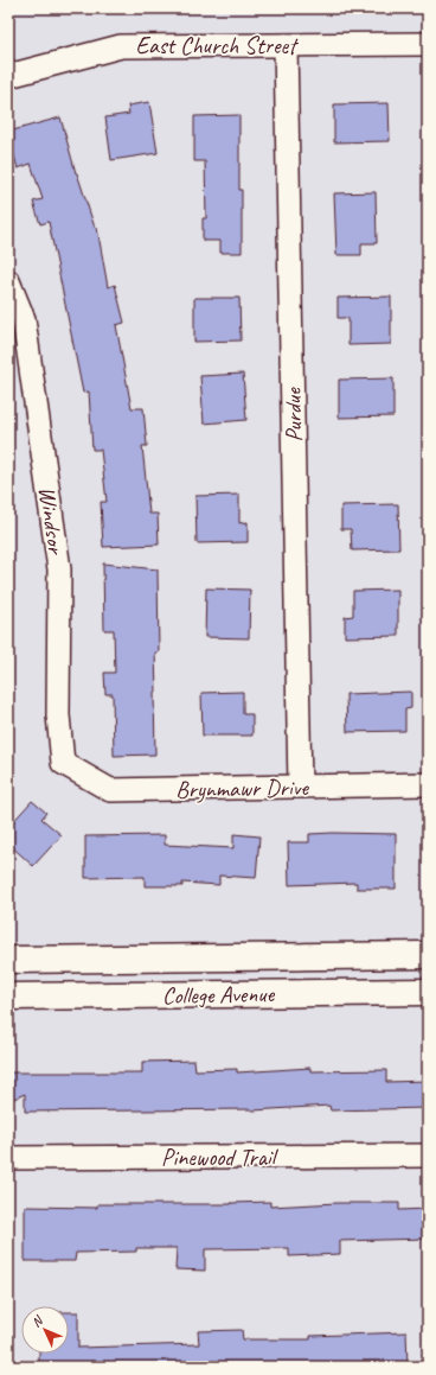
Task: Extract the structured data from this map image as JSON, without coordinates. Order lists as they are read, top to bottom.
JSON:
{
  "streets": {
    "main road": ["College Avenue"],
    "street": [
      "East Church Street",
      "Purdue",
      "Windsor",
      "Brynmawr Drive",
      "Pinewood Trail"
    ]
  },
  "crossings": [
    ["East Church Street", "Purdue"],
    ["Purdue", "Brynmawr Drive"],
    ["Windsor", "Brynmawr Drive"]
  ],
  "north": "top left"
}
